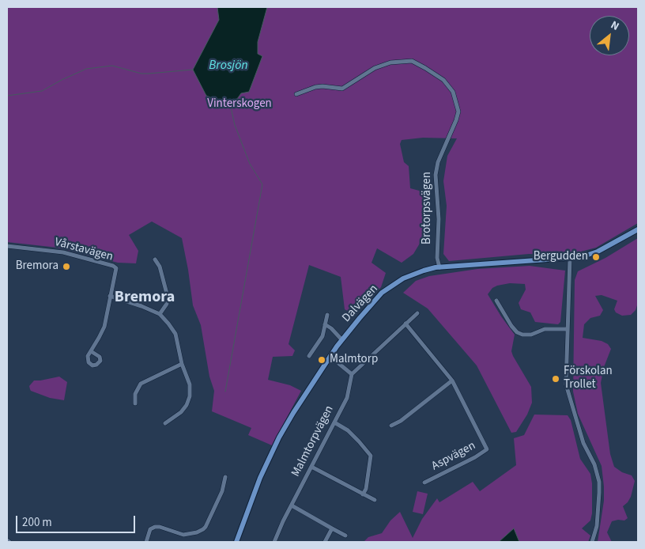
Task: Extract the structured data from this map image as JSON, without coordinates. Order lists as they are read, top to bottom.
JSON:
{
  "streets": {
    "main road": ["Dalvägen"],
    "street": [
      "Brotorpsvägen",
      "Vårstavägen",
      "Malmtorpvägen",
      "Aspvägen"
    ]
  },
  "crossings": [
    ["Brotorpsvägen", "Dalvägen"]
  ],
  "districts": ["Bremora"],
  "water": ["Brosjön"],
  "parks": ["Vinterskogen"],
  "places": [
    "Bergudden",
    "Bremora",
    "Malmtorp",
    "Förskolan Trollet"
  ],
  "scale_bar": "200 m",
  "north": "top right"
}
